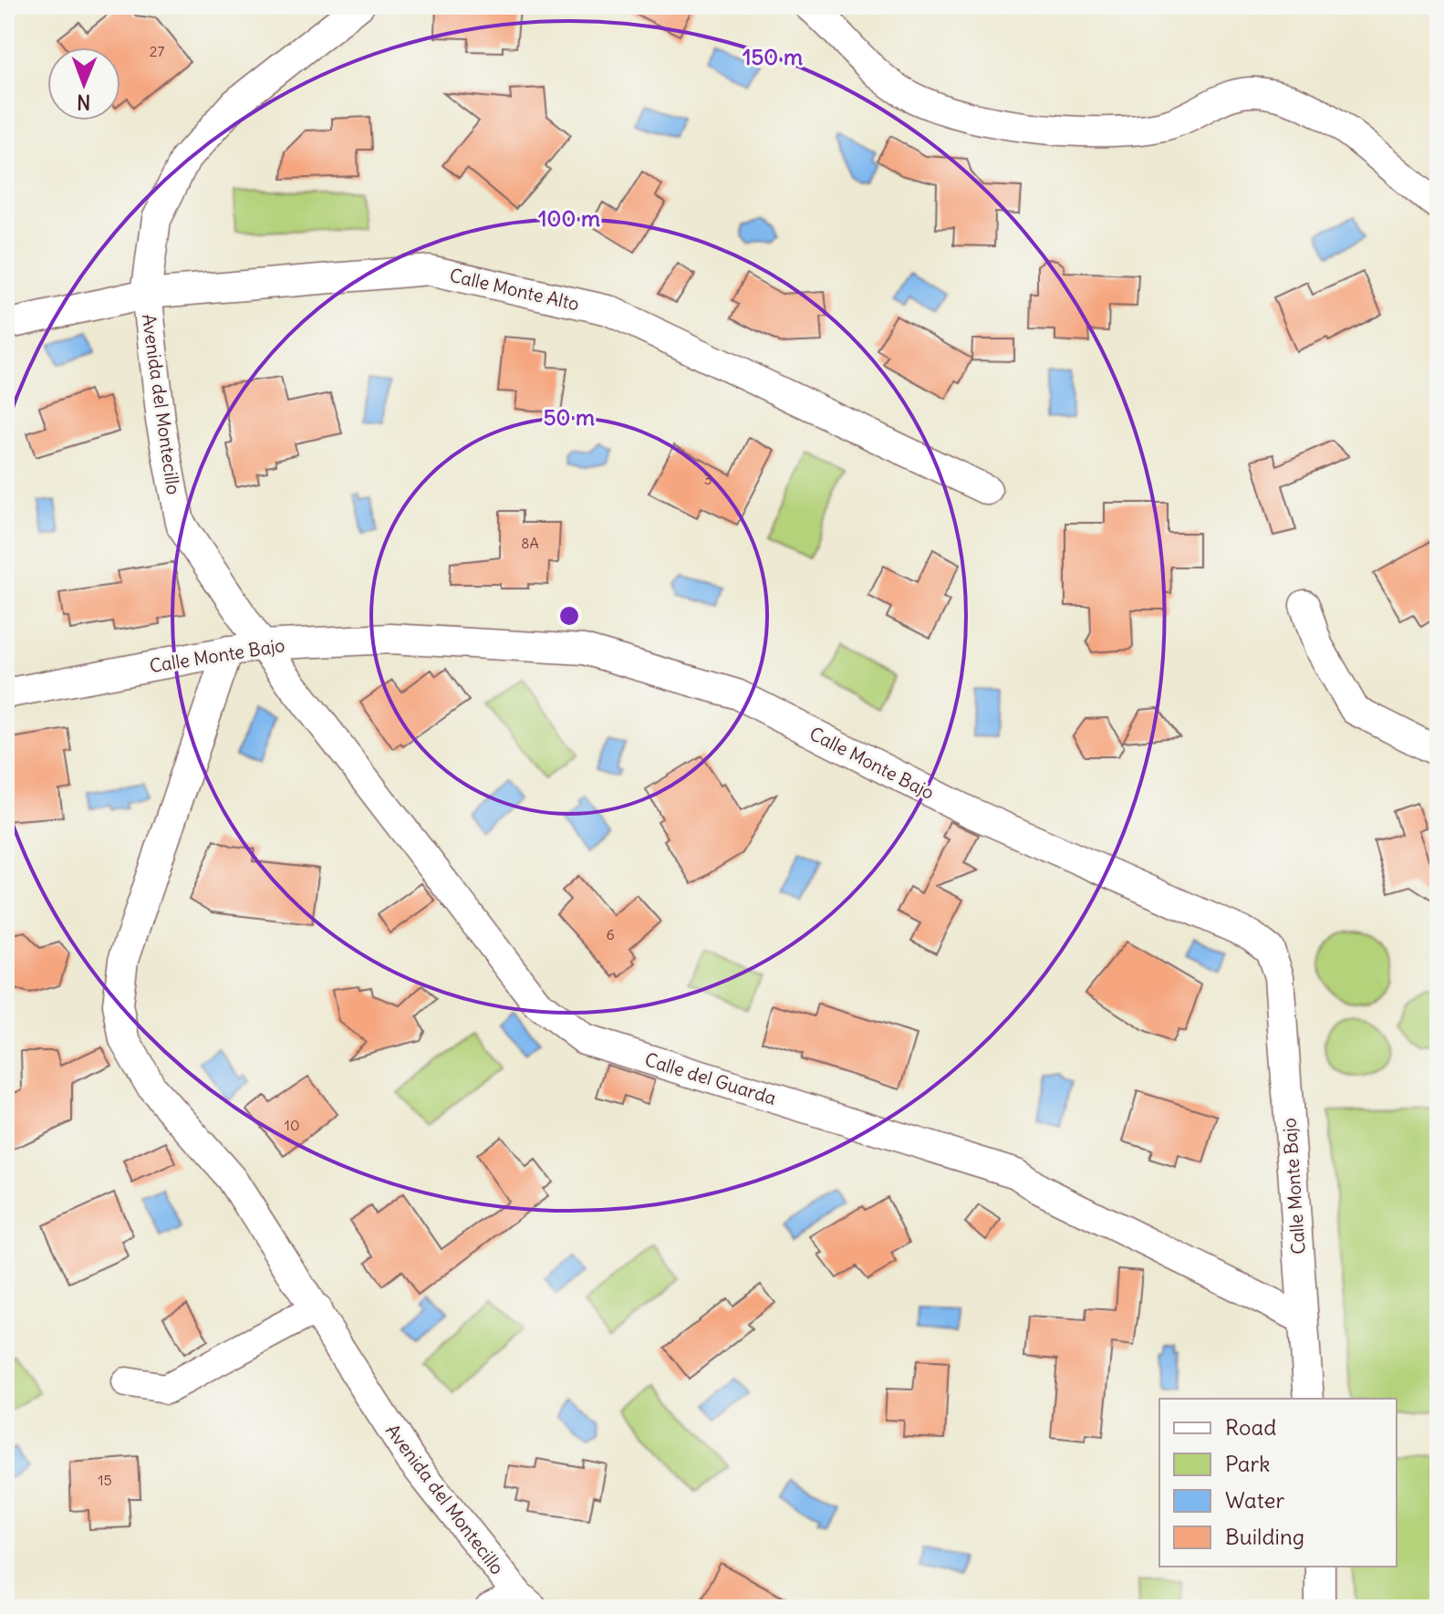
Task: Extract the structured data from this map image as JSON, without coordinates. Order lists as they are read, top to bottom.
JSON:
{
  "streets": {
    "street": [
      "Calle Monte Alto",
      "Avenida del Montecillo",
      "Calle Monte Bajo",
      "Calle del Guarda"
    ]
  },
  "crossings": [
    ["Calle Monte Alto", "Avenida del Montecillo"],
    ["Avenida del Montecillo", "Calle Monte Bajo"],
    ["Avenida del Montecillo", "Calle del Guarda"],
    ["Calle Monte Bajo", "Calle del Guarda"]
  ],
  "house_numbers": [
    "27",
    "3",
    "8A",
    "6",
    "10",
    "15"
  ],
  "legend": [
    "Road",
    "Park",
    "Water",
    "Building"
  ],
  "north": "bottom",
  "rings": ["150 m", "100 m", "50 m"]
}
